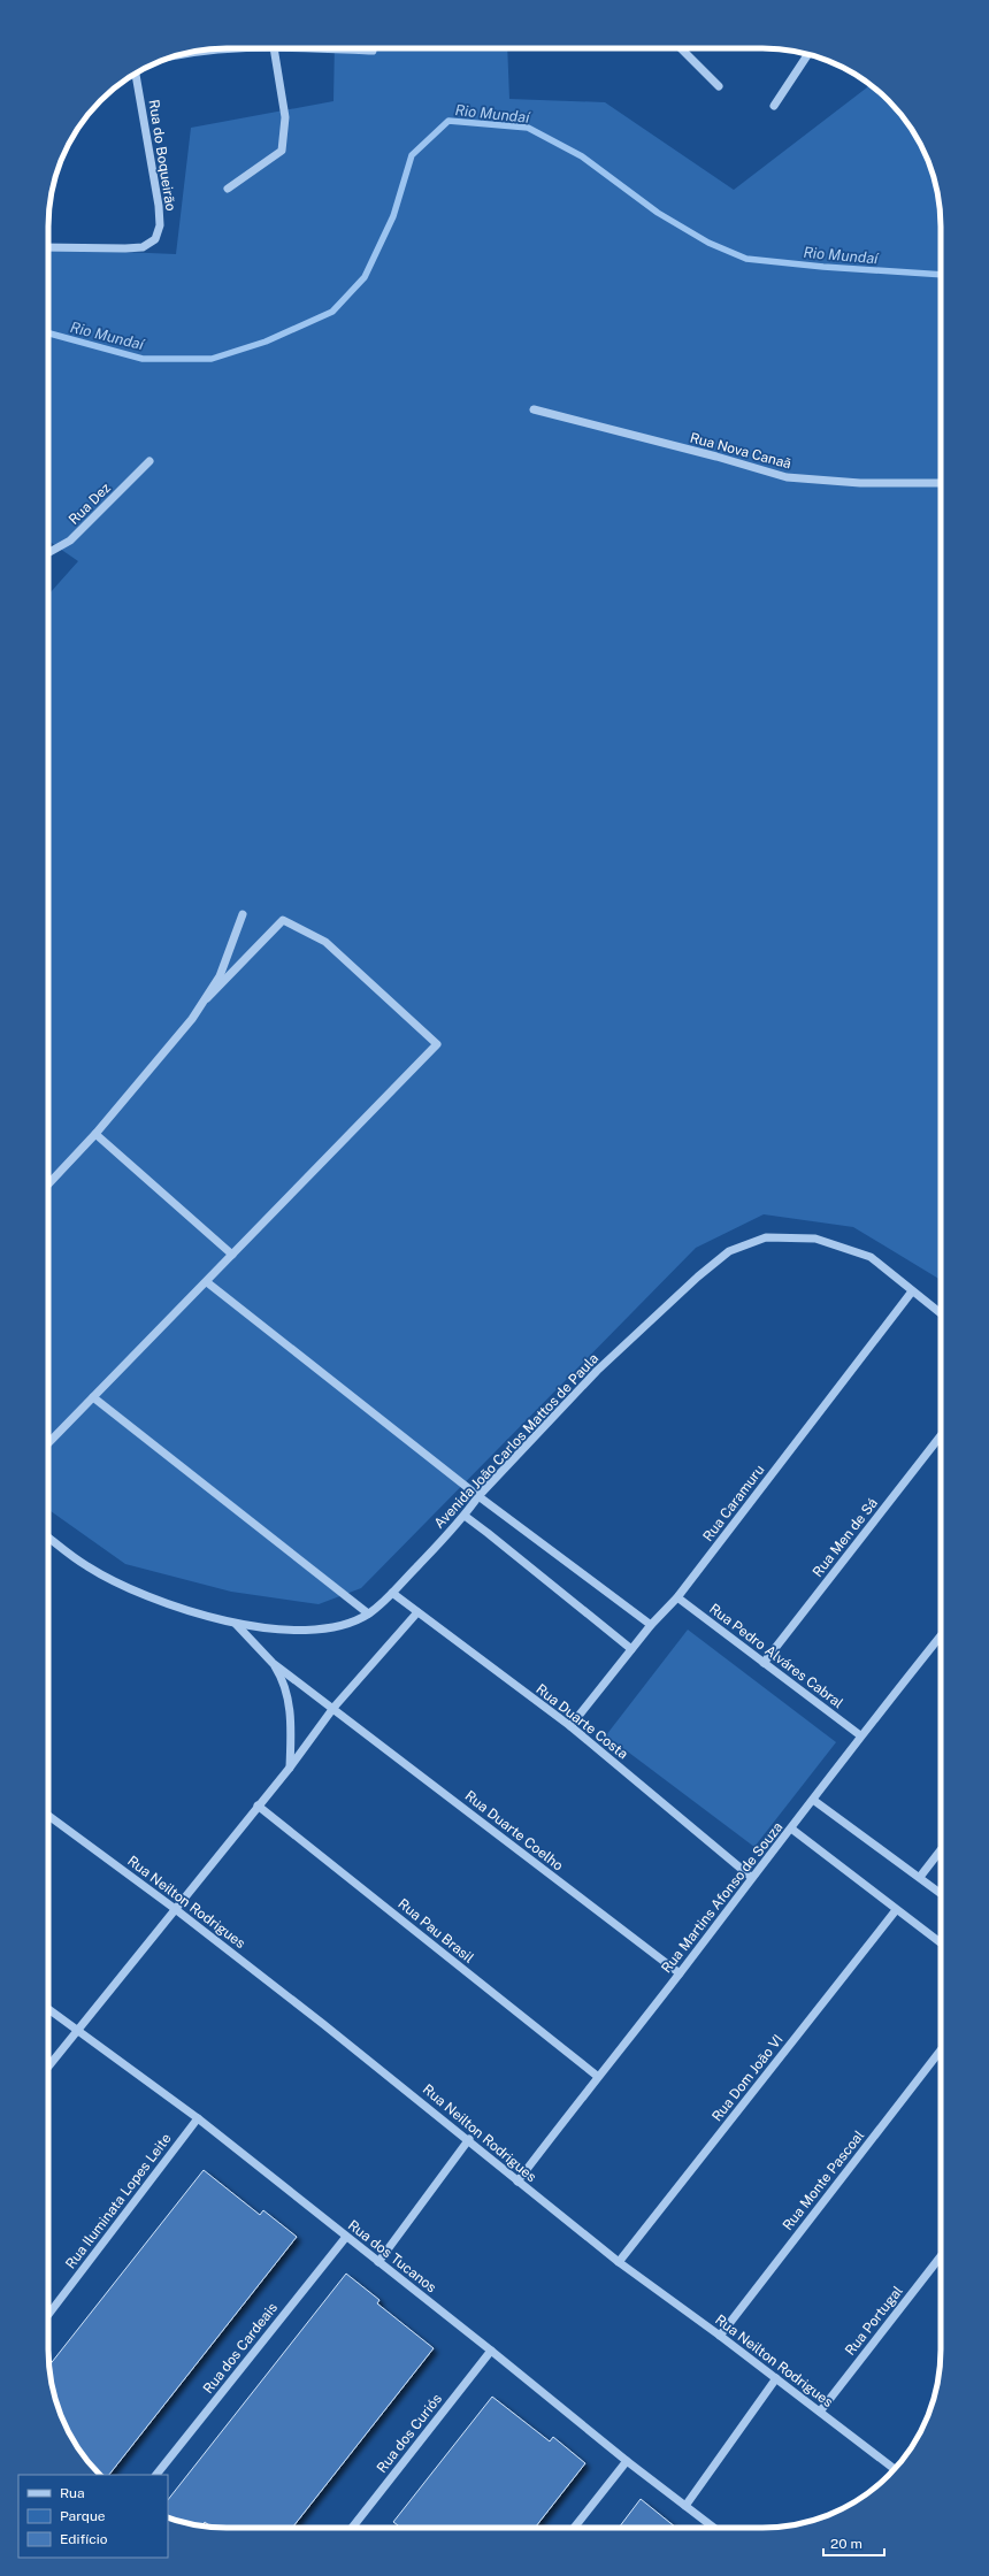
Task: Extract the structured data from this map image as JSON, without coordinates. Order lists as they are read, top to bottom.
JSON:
{
  "streets": {
    "street": [
      "Rua do Boqueirão",
      "Rua Nova Canaã",
      "Rua Dez",
      "Avenida João Carlos Mattos de Paula",
      "Rua Caramuru",
      "Rua Men de Sá",
      "Rua Pedro Alváres Cabral",
      "Rua Duarte Costa",
      "Rua Duarte Coelho",
      "Rua Martins Afonso de Souza",
      "Rua Neilton Rodrigues",
      "Rua Pau Brasil",
      "Rua Dom João VI",
      "Rua Monte Pascoal",
      "Rua Iluminata Lopes Leite",
      "Rua dos Tucanos",
      "Rua Portugal",
      "Rua dos Cardeais",
      "Rua dos Curiós"
    ]
  },
  "crossings": [
    ["Avenida João Carlos Mattos de Paula", "Rua Caramuru"],
    ["Avenida João Carlos Mattos de Paula", "Rua Duarte Costa"],
    ["Rua Caramuru", "Rua Pedro Alváres Cabral"],
    ["Rua Caramuru", "Rua Duarte Costa"],
    ["Rua Men de Sá", "Rua Pedro Alváres Cabral"],
    ["Rua Pedro Alváres Cabral", "Rua Martins Afonso de Souza"],
    ["Rua Duarte Costa", "Rua Martins Afonso de Souza"],
    ["Rua Duarte Coelho", "Rua Martins Afonso de Souza"],
    ["Rua Martins Afonso de Souza", "Rua Neilton Rodrigues"],
    ["Rua Martins Afonso de Souza", "Rua Pau Brasil"],
    ["Rua Neilton Rodrigues", "Rua Dom João VI"],
    ["Rua Neilton Rodrigues", "Rua Monte Pascoal"],
    ["Rua Neilton Rodrigues", "Rua Portugal"],
    ["Rua Iluminata Lopes Leite", "Rua dos Tucanos"],
    ["Rua dos Tucanos", "Rua dos Cardeais"],
    ["Rua dos Tucanos", "Rua dos Curiós"]
  ],
  "water": ["Rio Mundaí"],
  "legend": ["Rua", "Parque", "Edifício"],
  "scale_bar": "20 m"
}
